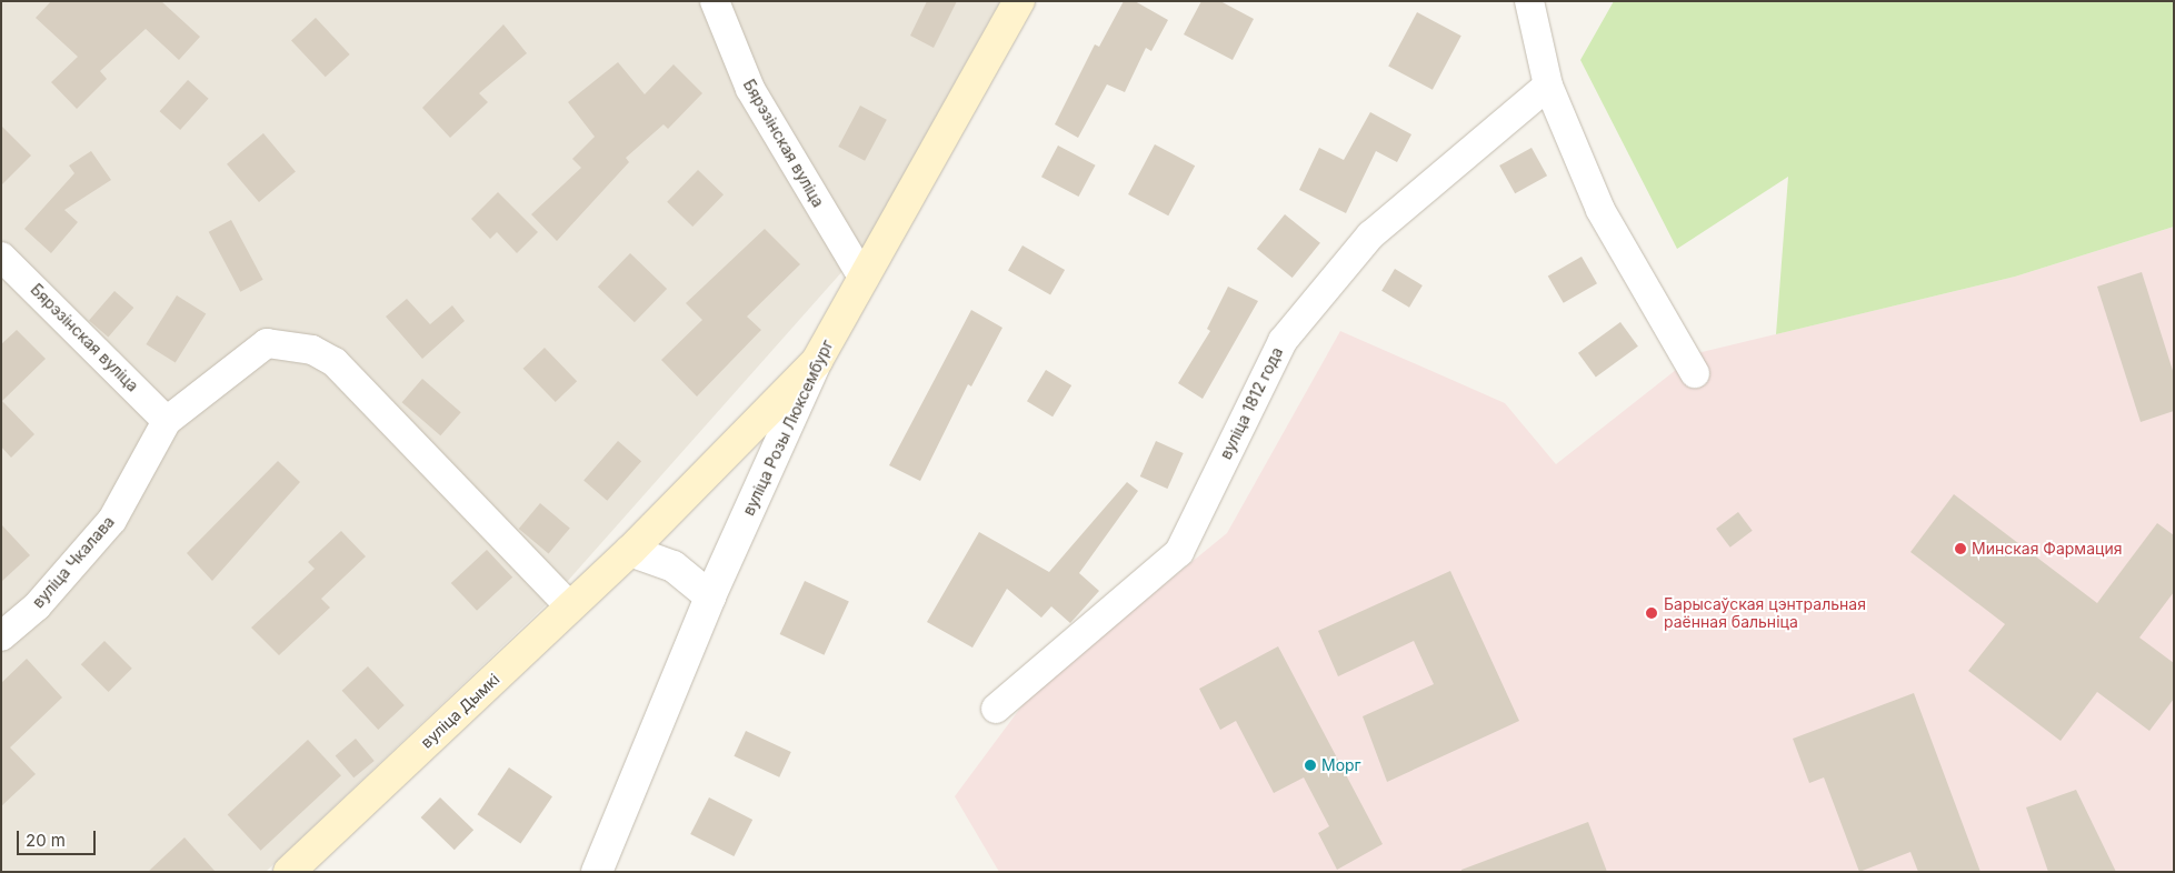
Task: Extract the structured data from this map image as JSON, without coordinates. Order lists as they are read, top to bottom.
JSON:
{
  "streets": {
    "main road": ["вуліца Розы Люксембург", "вуліца Дымкі"],
    "street": ["Бярэзінская вуліца", "вуліца 1812 года", "вуліца Чкалава"]
  },
  "crossings": [
    ["Бярэзінская вуліца", "вуліца Розы Люксембург"],
    ["Бярэзінская вуліца", "вуліца Чкалава"],
    ["вуліца Розы Люксембург", "вуліца Дымкі"]
  ],
  "places": ["Минская Фармация", "Барысаўская цэнтральная раённая бальніца", "Морг"],
  "scale_bar": "20 m"
}
